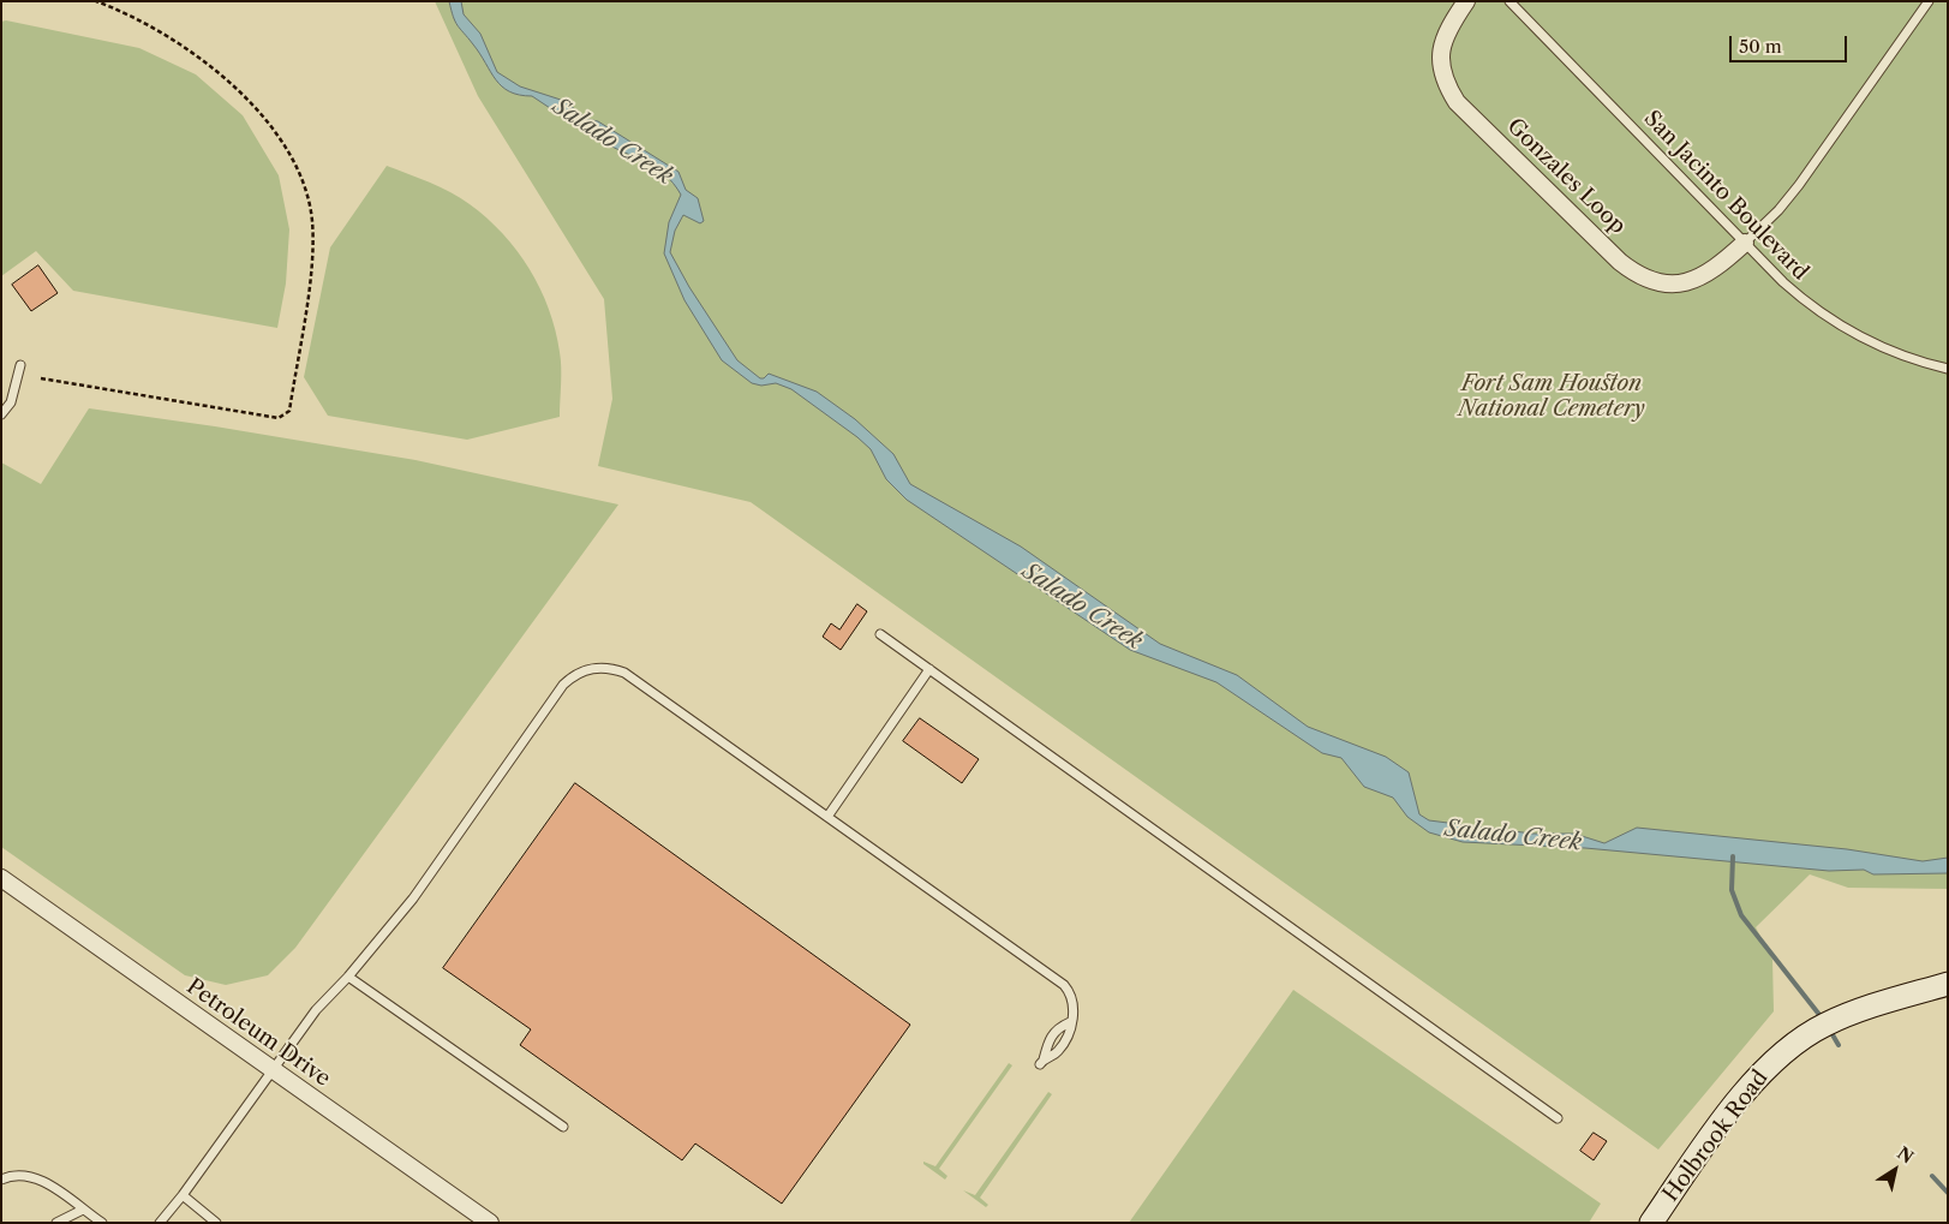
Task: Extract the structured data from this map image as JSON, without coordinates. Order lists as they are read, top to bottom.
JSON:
{
  "streets": {
    "street": ["Gonzales Loop", "Petroleum Drive", "Holbrook Road"],
    "lane": ["San Jacinto Boulevard"]
  },
  "crossings": [
    ["Gonzales Loop", "San Jacinto Boulevard"]
  ],
  "water": ["Salado Creek"],
  "parks": ["Fort Sam Houston National Cemetery"],
  "scale_bar": "50 m",
  "north": "top right"
}
